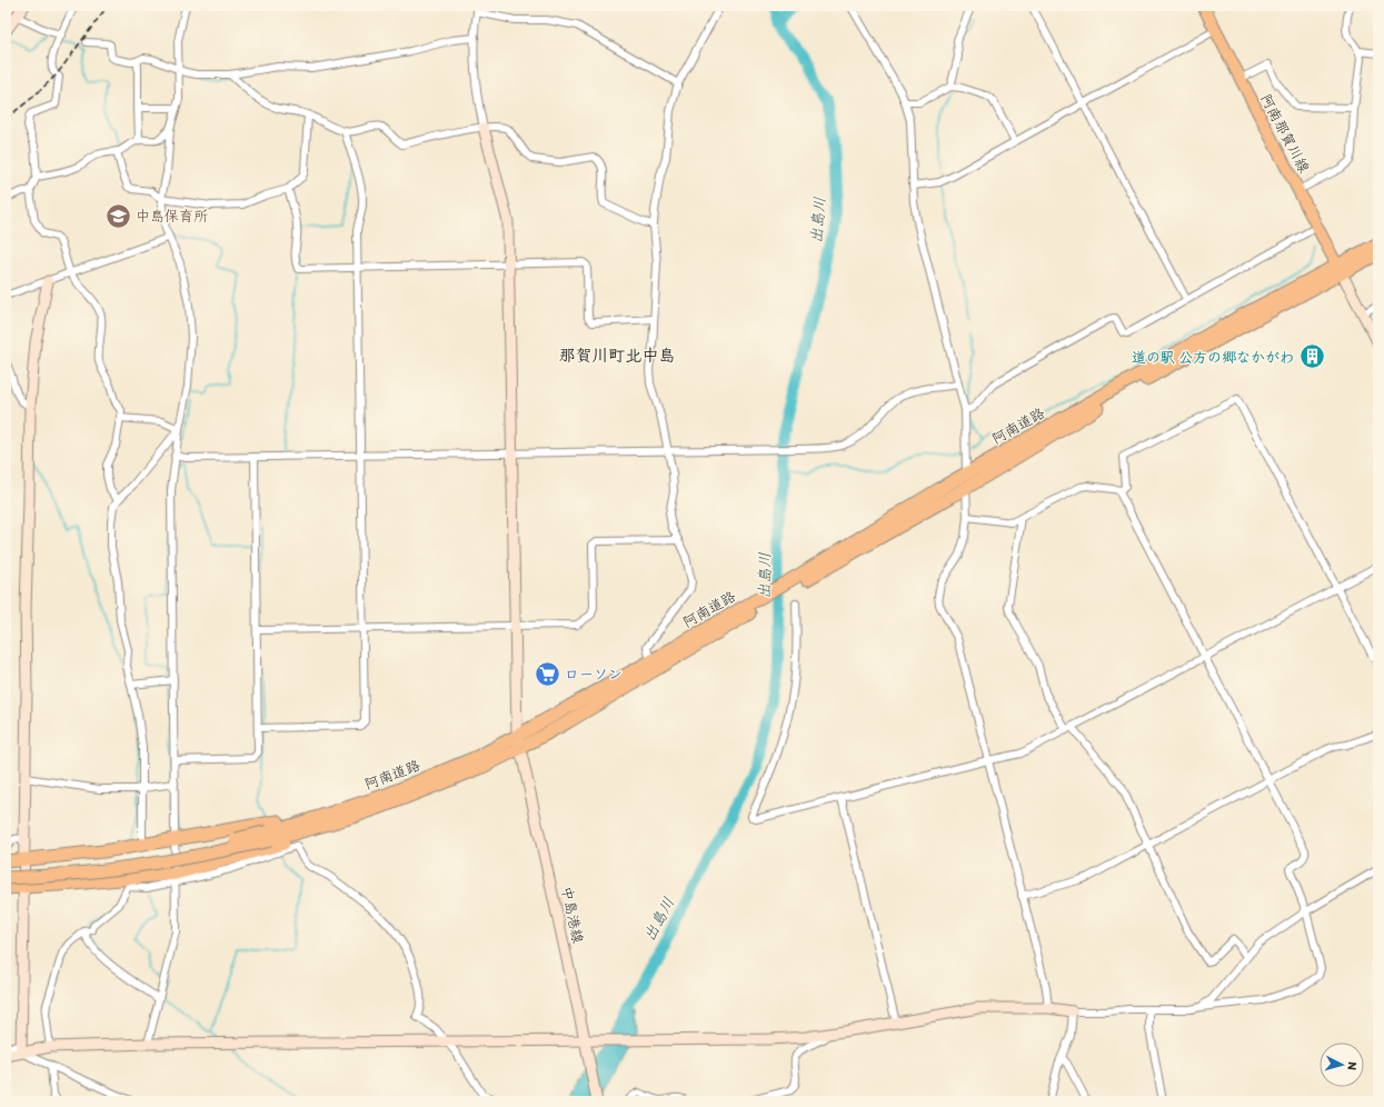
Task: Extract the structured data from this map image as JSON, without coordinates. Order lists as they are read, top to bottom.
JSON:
{
  "streets": {
    "highway": ["阿南道路"],
    "main road": ["阿南那賀川線"],
    "street": ["中島港線"]
  },
  "crossings": [
    ["阿南那賀川線", "阿南道路"],
    ["阿南道路", "中島港線"]
  ],
  "districts": ["那賀川町北中島"],
  "water": ["出島川"],
  "places": {
    "school or university": ["中島保育所"],
    "building": ["道の駅 公方の郷なかがわ"],
    "supermarket": ["ローソン"]
  },
  "north": "right"
}
